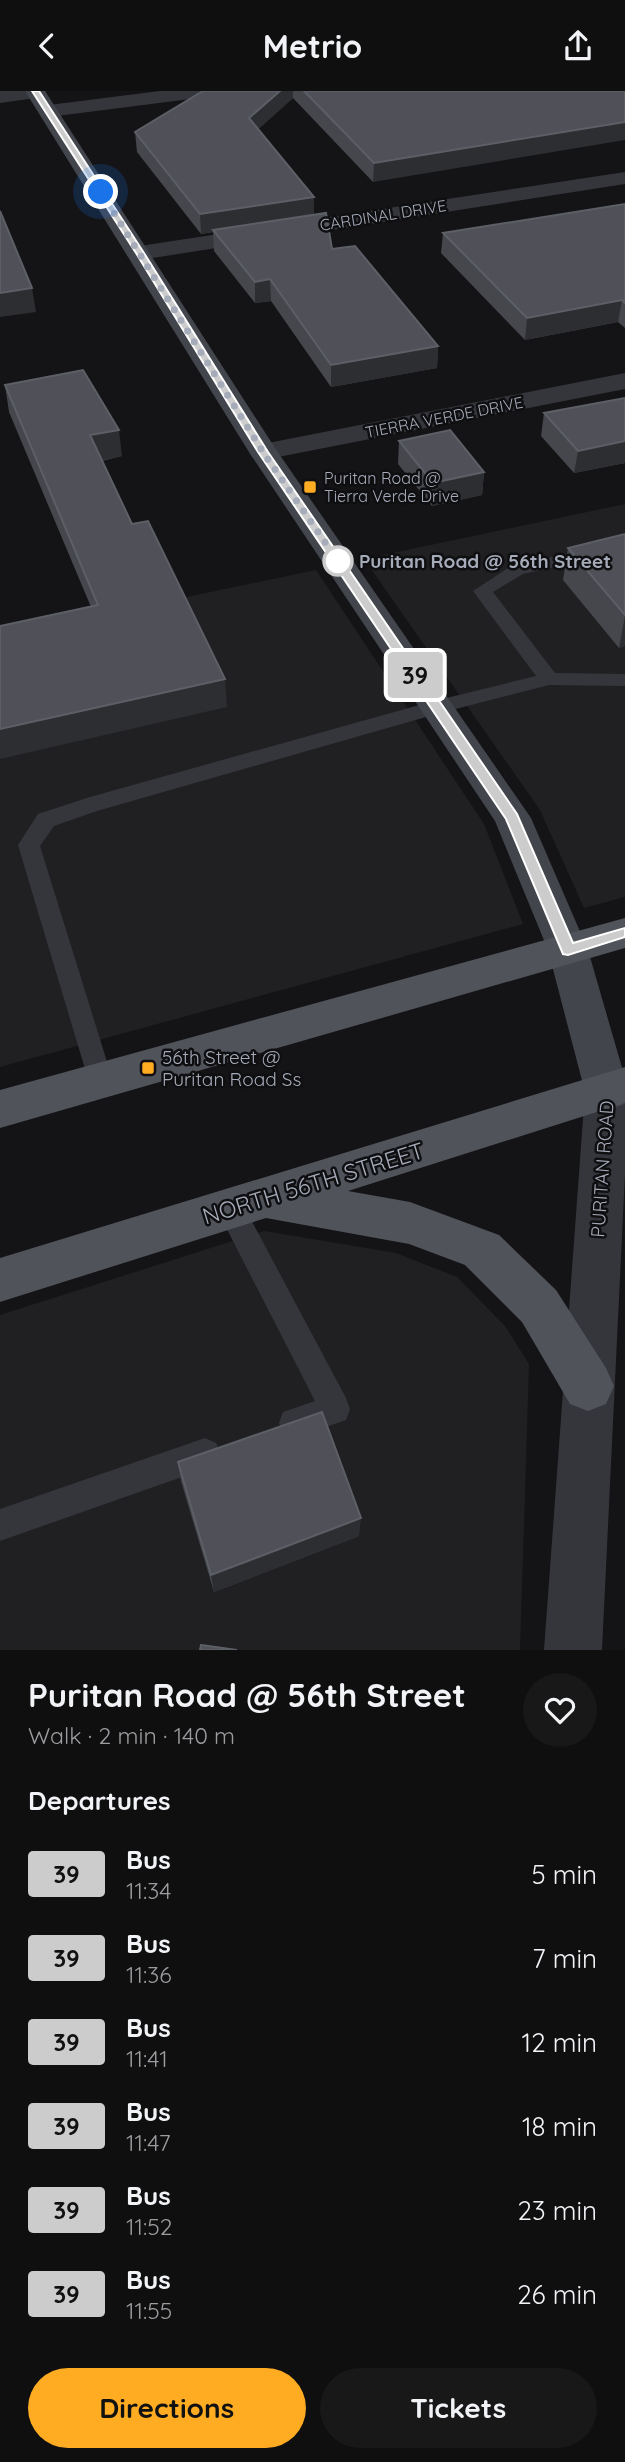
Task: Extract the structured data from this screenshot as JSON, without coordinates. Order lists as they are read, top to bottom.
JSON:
{
  "streets": {
    "main road": ["NORTH 56TH STREET"],
    "street": ["CARDINAL DRIVE", "TIERRA VERDE DRIVE", "PURITAN ROAD"]
  },
  "crossings": [
    ["CARDINAL DRIVE", "PURITAN ROAD"],
    ["TIERRA VERDE DRIVE", "PURITAN ROAD"],
    ["PURITAN ROAD", "NORTH 56TH STREET"]
  ],
  "places": {
    "transit": ["Puritan Road @ Tierra Verde Drive", "56th Street @ Puritan Road Ss"],
    "other": ["Puritan Road @ 56th Street"]
  },
  "lines": ["bus line 39"],
  "page": {
    "header": "Metrio",
    "on_map": "39",
    "heading": [
      ["Puritan Road @ 56th Street", "Walk · 2 min · 140 m"],
      "Departures"
    ],
    "list": [
      {
        "mark": "39",
        "name": "Bus",
        "note": "11:34",
        "value": "5 min"
      },
      {
        "mark": "39",
        "name": "Bus",
        "note": "11:36",
        "value": "7 min"
      },
      {
        "mark": "39",
        "name": "Bus",
        "note": "11:41",
        "value": "12 min"
      },
      {
        "mark": "39",
        "name": "Bus",
        "note": "11:47",
        "value": "18 min"
      },
      {
        "mark": "39",
        "name": "Bus",
        "note": "11:52",
        "value": "23 min"
      },
      {
        "mark": "39",
        "name": "Bus",
        "note": "11:55",
        "value": "26 min"
      }
    ],
    "buttons": ["Directions", "Tickets"]
  }
}
